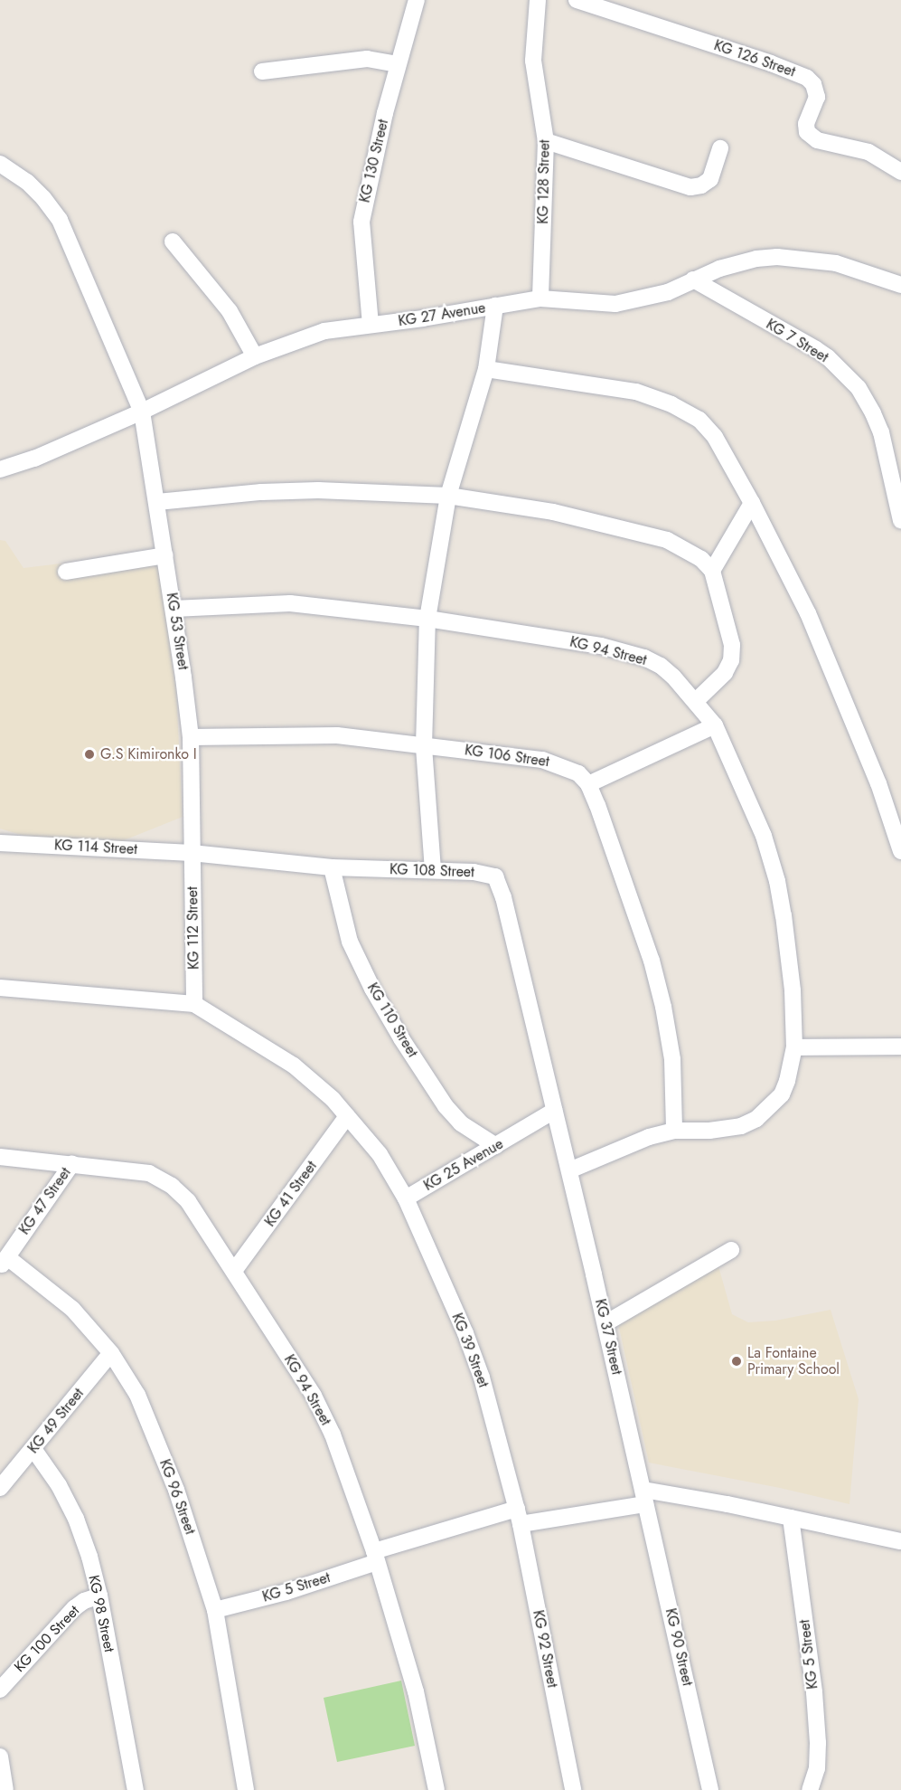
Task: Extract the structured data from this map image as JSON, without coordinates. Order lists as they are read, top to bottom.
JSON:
{
  "streets": {
    "street": [
      "KG 126 Street",
      "KG 130 Street",
      "KG 128 Street",
      "KG 27 Avenue",
      "KG 7 Street",
      "KG 53 Street",
      "KG 94 Street",
      "KG 106 Street",
      "KG 114 Street",
      "KG 108 Street",
      "KG 112 Street",
      "KG 110 Street",
      "KG 25 Avenue",
      "KG 41 Street",
      "KG 47 Street",
      "KG 37 Street",
      "KG 39 Street",
      "KG 49 Street",
      "KG 96 Street",
      "KG 5 Street",
      "KG 98 Street",
      "KG 100 Street",
      "KG 90 Street",
      "KG 92 Street"
    ]
  },
  "crossings": [
    ["KG 130 Street", "KG 27 Avenue"],
    ["KG 128 Street", "KG 27 Avenue"],
    ["KG 27 Avenue", "KG 7 Street"],
    ["KG 27 Avenue", "KG 53 Street"],
    ["KG 53 Street", "KG 94 Street"],
    ["KG 53 Street", "KG 106 Street"],
    ["KG 53 Street", "KG 114 Street"],
    ["KG 53 Street", "KG 108 Street"],
    ["KG 53 Street", "KG 112 Street"],
    ["KG 94 Street", "KG 41 Street"],
    ["KG 94 Street", "KG 47 Street"],
    ["KG 94 Street", "KG 5 Street"],
    ["KG 114 Street", "KG 108 Street"],
    ["KG 114 Street", "KG 112 Street"],
    ["KG 108 Street", "KG 112 Street"],
    ["KG 108 Street", "KG 110 Street"],
    ["KG 108 Street", "KG 25 Avenue"],
    ["KG 110 Street", "KG 25 Avenue"],
    ["KG 25 Avenue", "KG 39 Street"],
    ["KG 47 Street", "KG 96 Street"],
    ["KG 37 Street", "KG 5 Street"],
    ["KG 37 Street", "KG 90 Street"],
    ["KG 39 Street", "KG 5 Street"],
    ["KG 39 Street", "KG 92 Street"],
    ["KG 49 Street", "KG 96 Street"],
    ["KG 49 Street", "KG 98 Street"],
    ["KG 96 Street", "KG 5 Street"],
    ["KG 5 Street", "KG 90 Street"],
    ["KG 5 Street", "KG 92 Street"],
    ["KG 98 Street", "KG 100 Street"]
  ],
  "places": ["G.S Kimironko I", "La Fontaine Primary School"]
}
